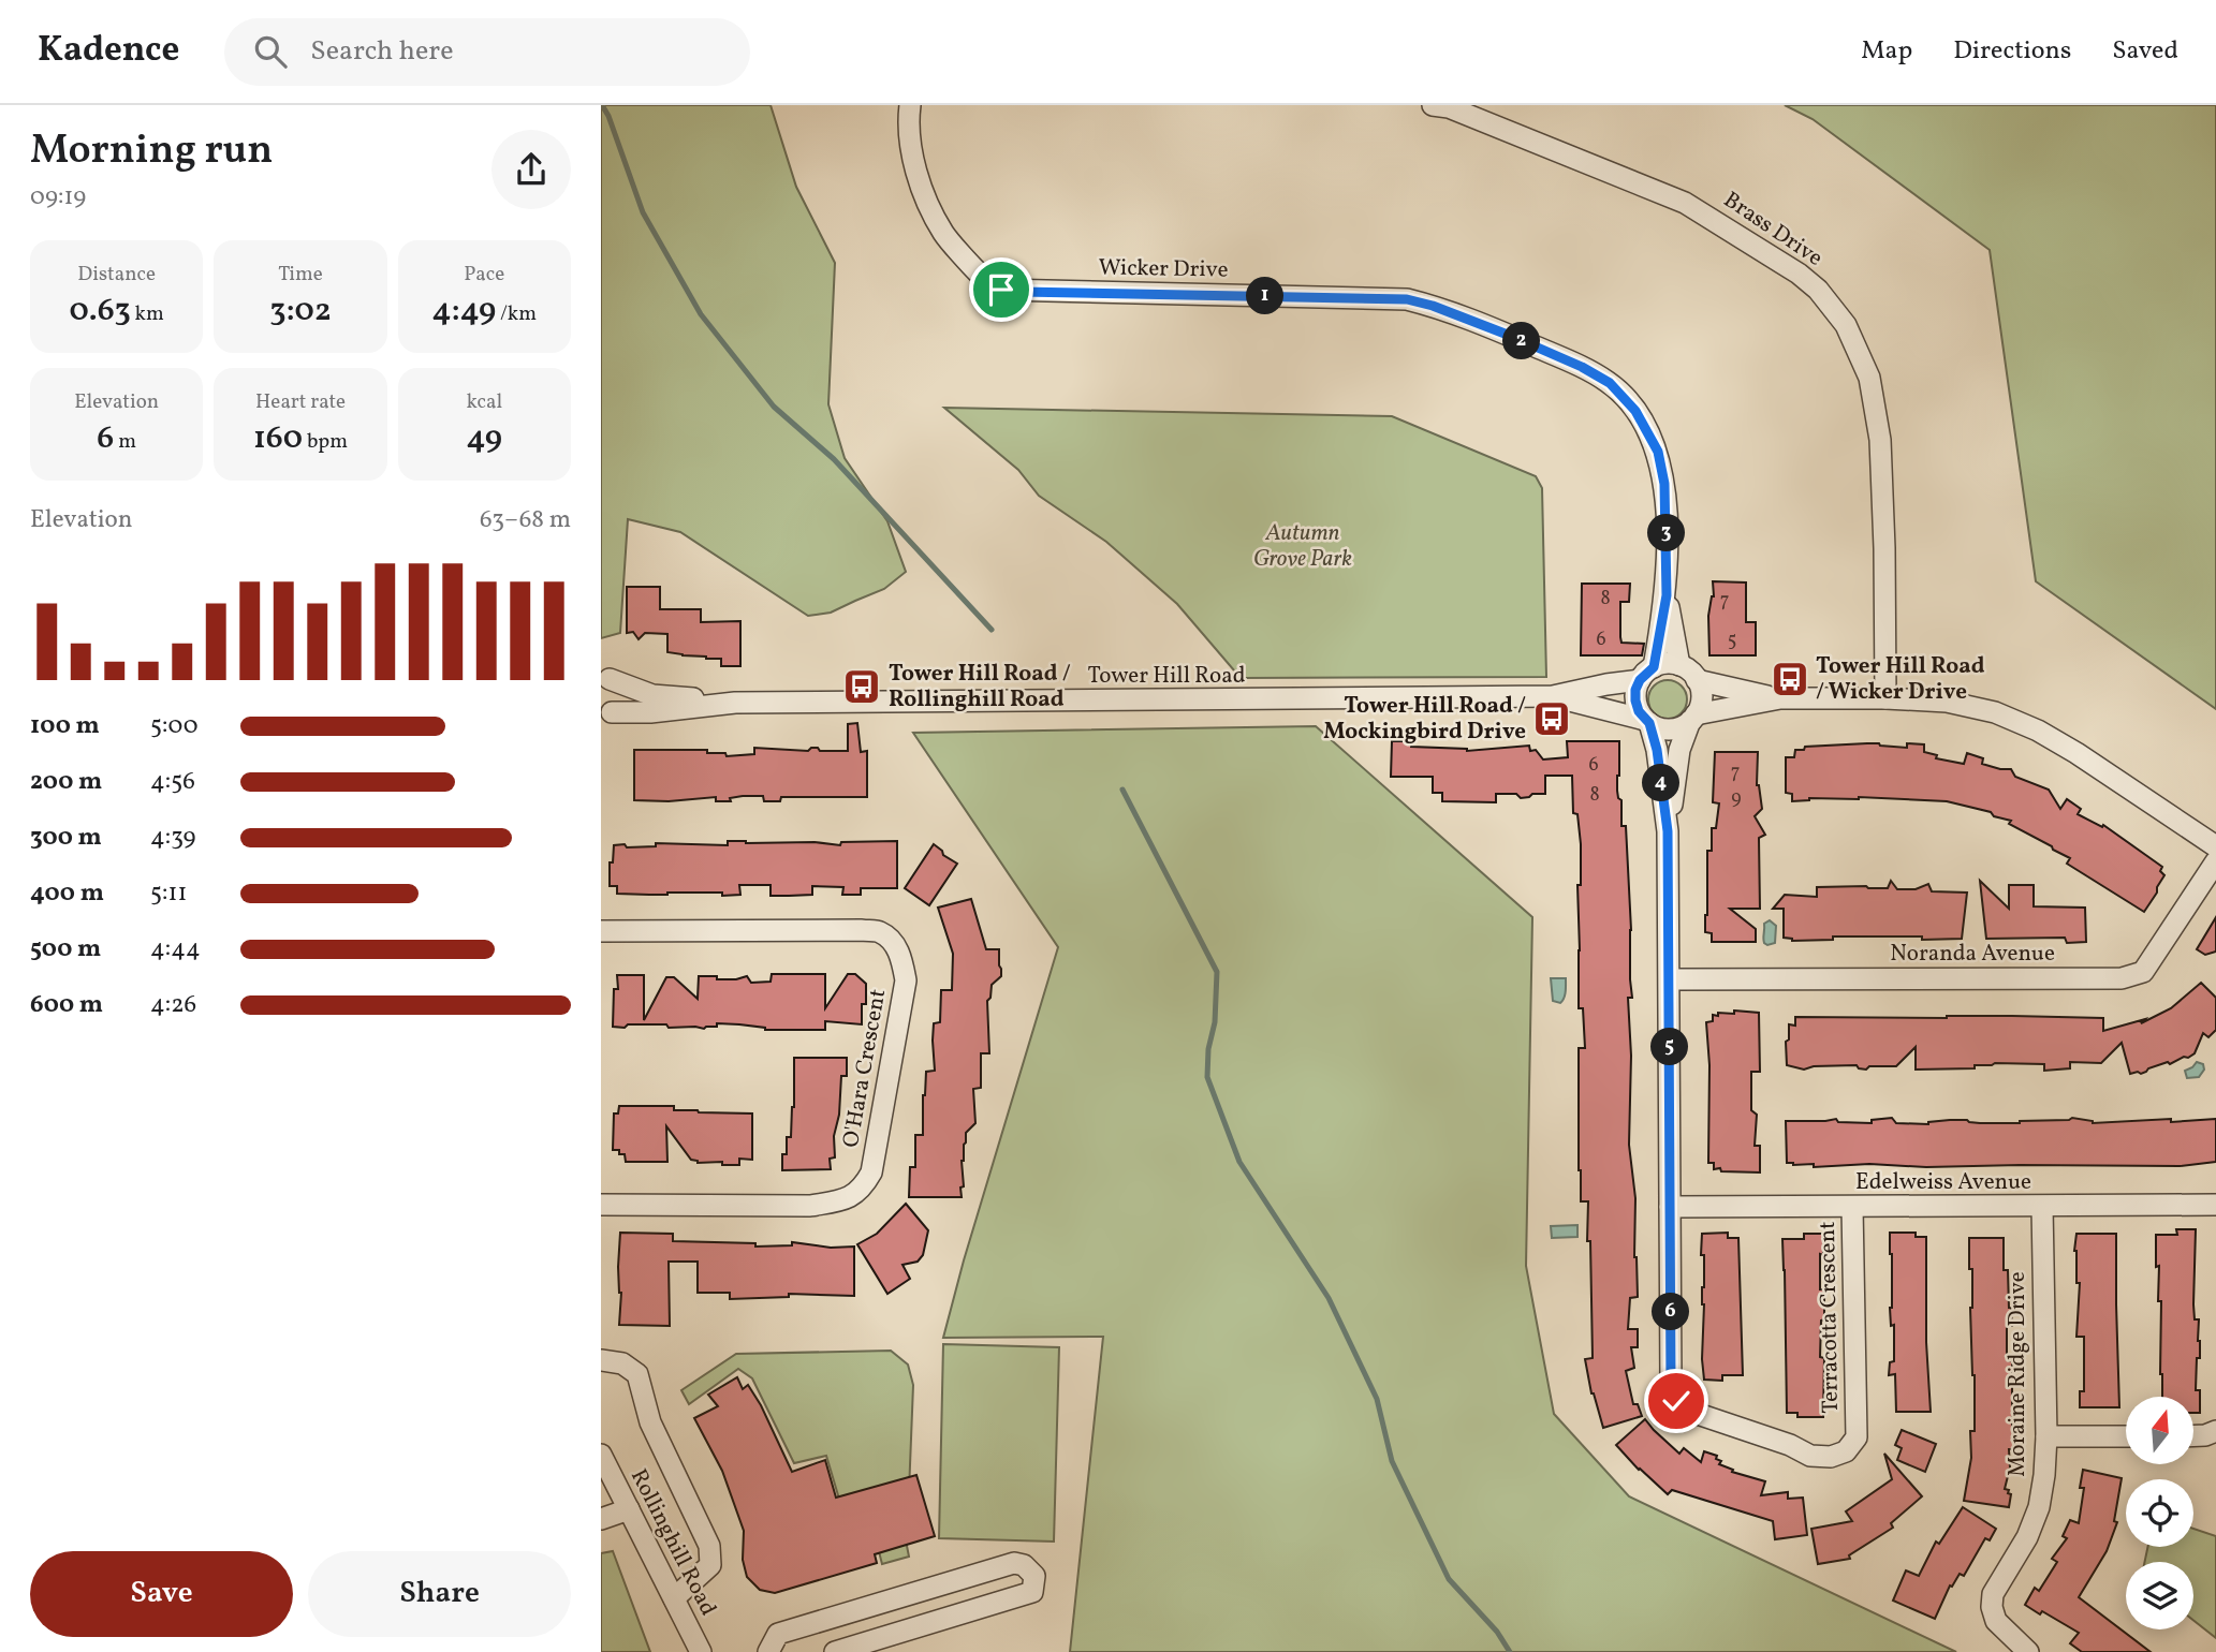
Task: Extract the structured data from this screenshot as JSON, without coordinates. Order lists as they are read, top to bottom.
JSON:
{
  "streets": {
    "street": [
      "Brass Drive",
      "Wicker Drive",
      "Tower Hill Road",
      "Noranda Avenue",
      "O'Hara Crescent",
      "Edelweiss Avenue",
      "Terracotta Crescent",
      "Moraine Ridge Drive",
      "Rollinghill Road"
    ]
  },
  "crossings": [
    ["Wicker Drive", "Tower Hill Road"],
    ["Edelweiss Avenue", "Terracotta Crescent"],
    ["Edelweiss Avenue", "Moraine Ridge Drive"]
  ],
  "parks": ["Autumn Grove Park"],
  "places": {
    "bus stop": ["Tower Hill Road / Wicker Drive", "Tower Hill Road / Rollinghill Road", "Tower Hill Road / Mockingbird Drive"]
  },
  "house_numbers": [
    "8",
    "7",
    "6",
    "5",
    "6",
    "7",
    "8",
    "9"
  ],
  "north": "top",
  "page": {
    "header": "Kadence",
    "search": "Search here",
    "nav": ["Map", "Directions", "Saved"],
    "heading": ["Morning run", "09:19"],
    "stats": [
      ["Distance", "0.63 km"],
      ["Time", "3:02"],
      ["Pace", "4:49 /km"],
      ["Elevation", "6 m"],
      ["Heart rate", "160 bpm"],
      ["kcal", "49"]
    ],
    "pins": [
      "1",
      "2",
      "3",
      "4",
      "5",
      "6"
    ],
    "chart": ["Elevation", "63–68 m"],
    "list": [
      {
        "name": "100 m",
        "note": "5:00"
      },
      {
        "name": "200 m",
        "note": "4:56"
      },
      {
        "name": "300 m",
        "note": "4:39"
      },
      {
        "name": "400 m",
        "note": "5:11"
      },
      {
        "name": "500 m",
        "note": "4:44"
      },
      {
        "name": "600 m",
        "note": "4:26"
      }
    ],
    "buttons": ["Save", "Share"]
  }
}
